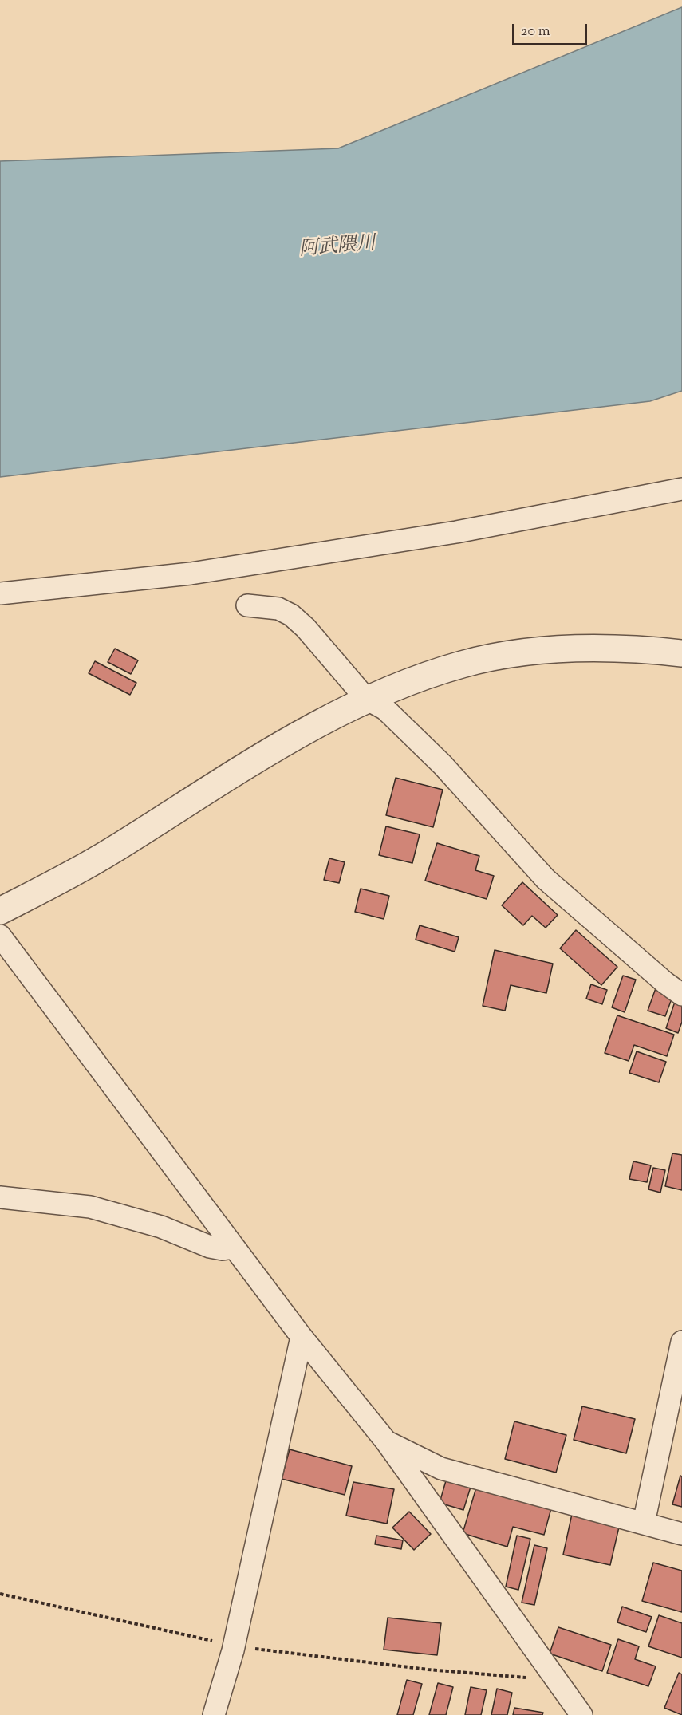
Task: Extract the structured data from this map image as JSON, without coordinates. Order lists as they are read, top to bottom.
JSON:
{
  "water": ["阿武隈川"],
  "scale_bar": "20 m"
}
